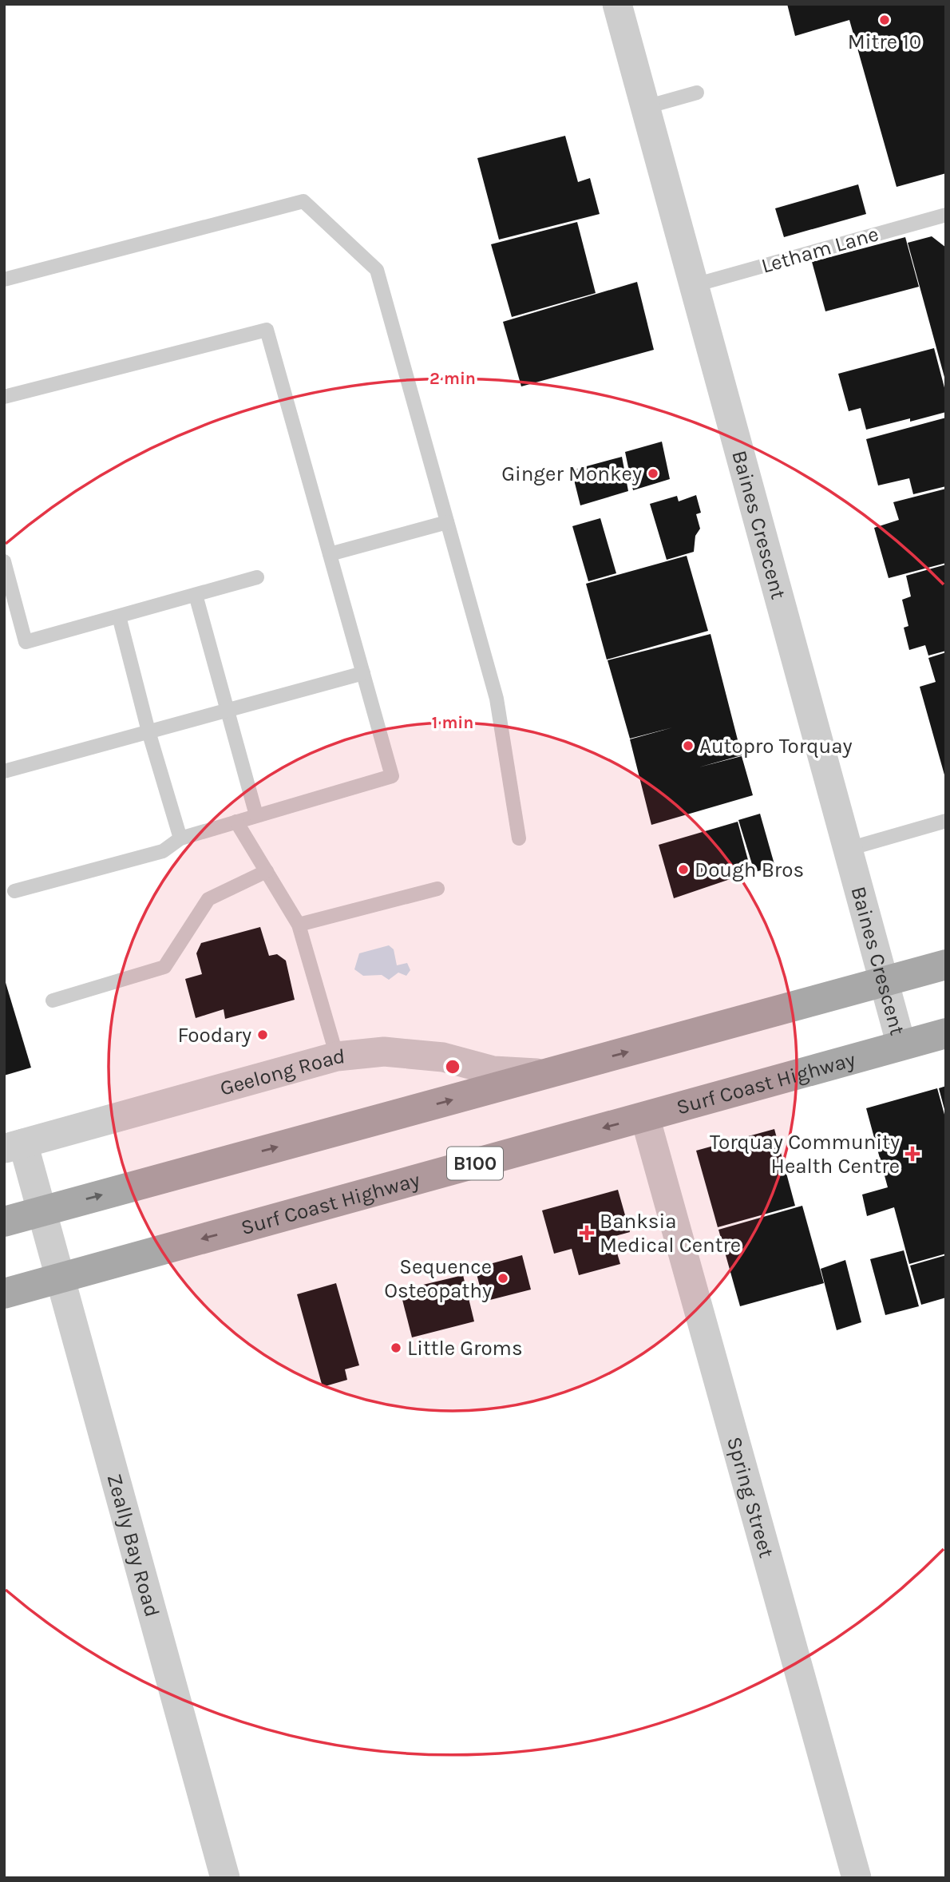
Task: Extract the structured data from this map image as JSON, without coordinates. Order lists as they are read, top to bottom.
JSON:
{
  "streets": {
    "main road": ["Surf Coast Highway", "B100"],
    "street": [
      "Baines Crescent",
      "Geelong Road",
      "Spring Street",
      "Zeally Bay Road"
    ],
    "lane": ["Letham Lane"]
  },
  "crossings": [
    ["Letham Lane", "Baines Crescent"],
    ["Baines Crescent", "Surf Coast Highway"],
    ["Geelong Road", "Zeally Bay Road"],
    ["Surf Coast Highway", "Spring Street"],
    ["Surf Coast Highway", "Zeally Bay Road"]
  ],
  "places": {
    "other": [
      "Mitre 10",
      "Ginger Monkey",
      "Autopro Torquay",
      "Dough Bros",
      "Foodary",
      "Sequence Osteopathy",
      "Little Groms"
    ],
    "health": ["Torquay Community Health Centre", "Banksia Medical Centre"]
  },
  "rings": ["2 min", "1 min"]
}
